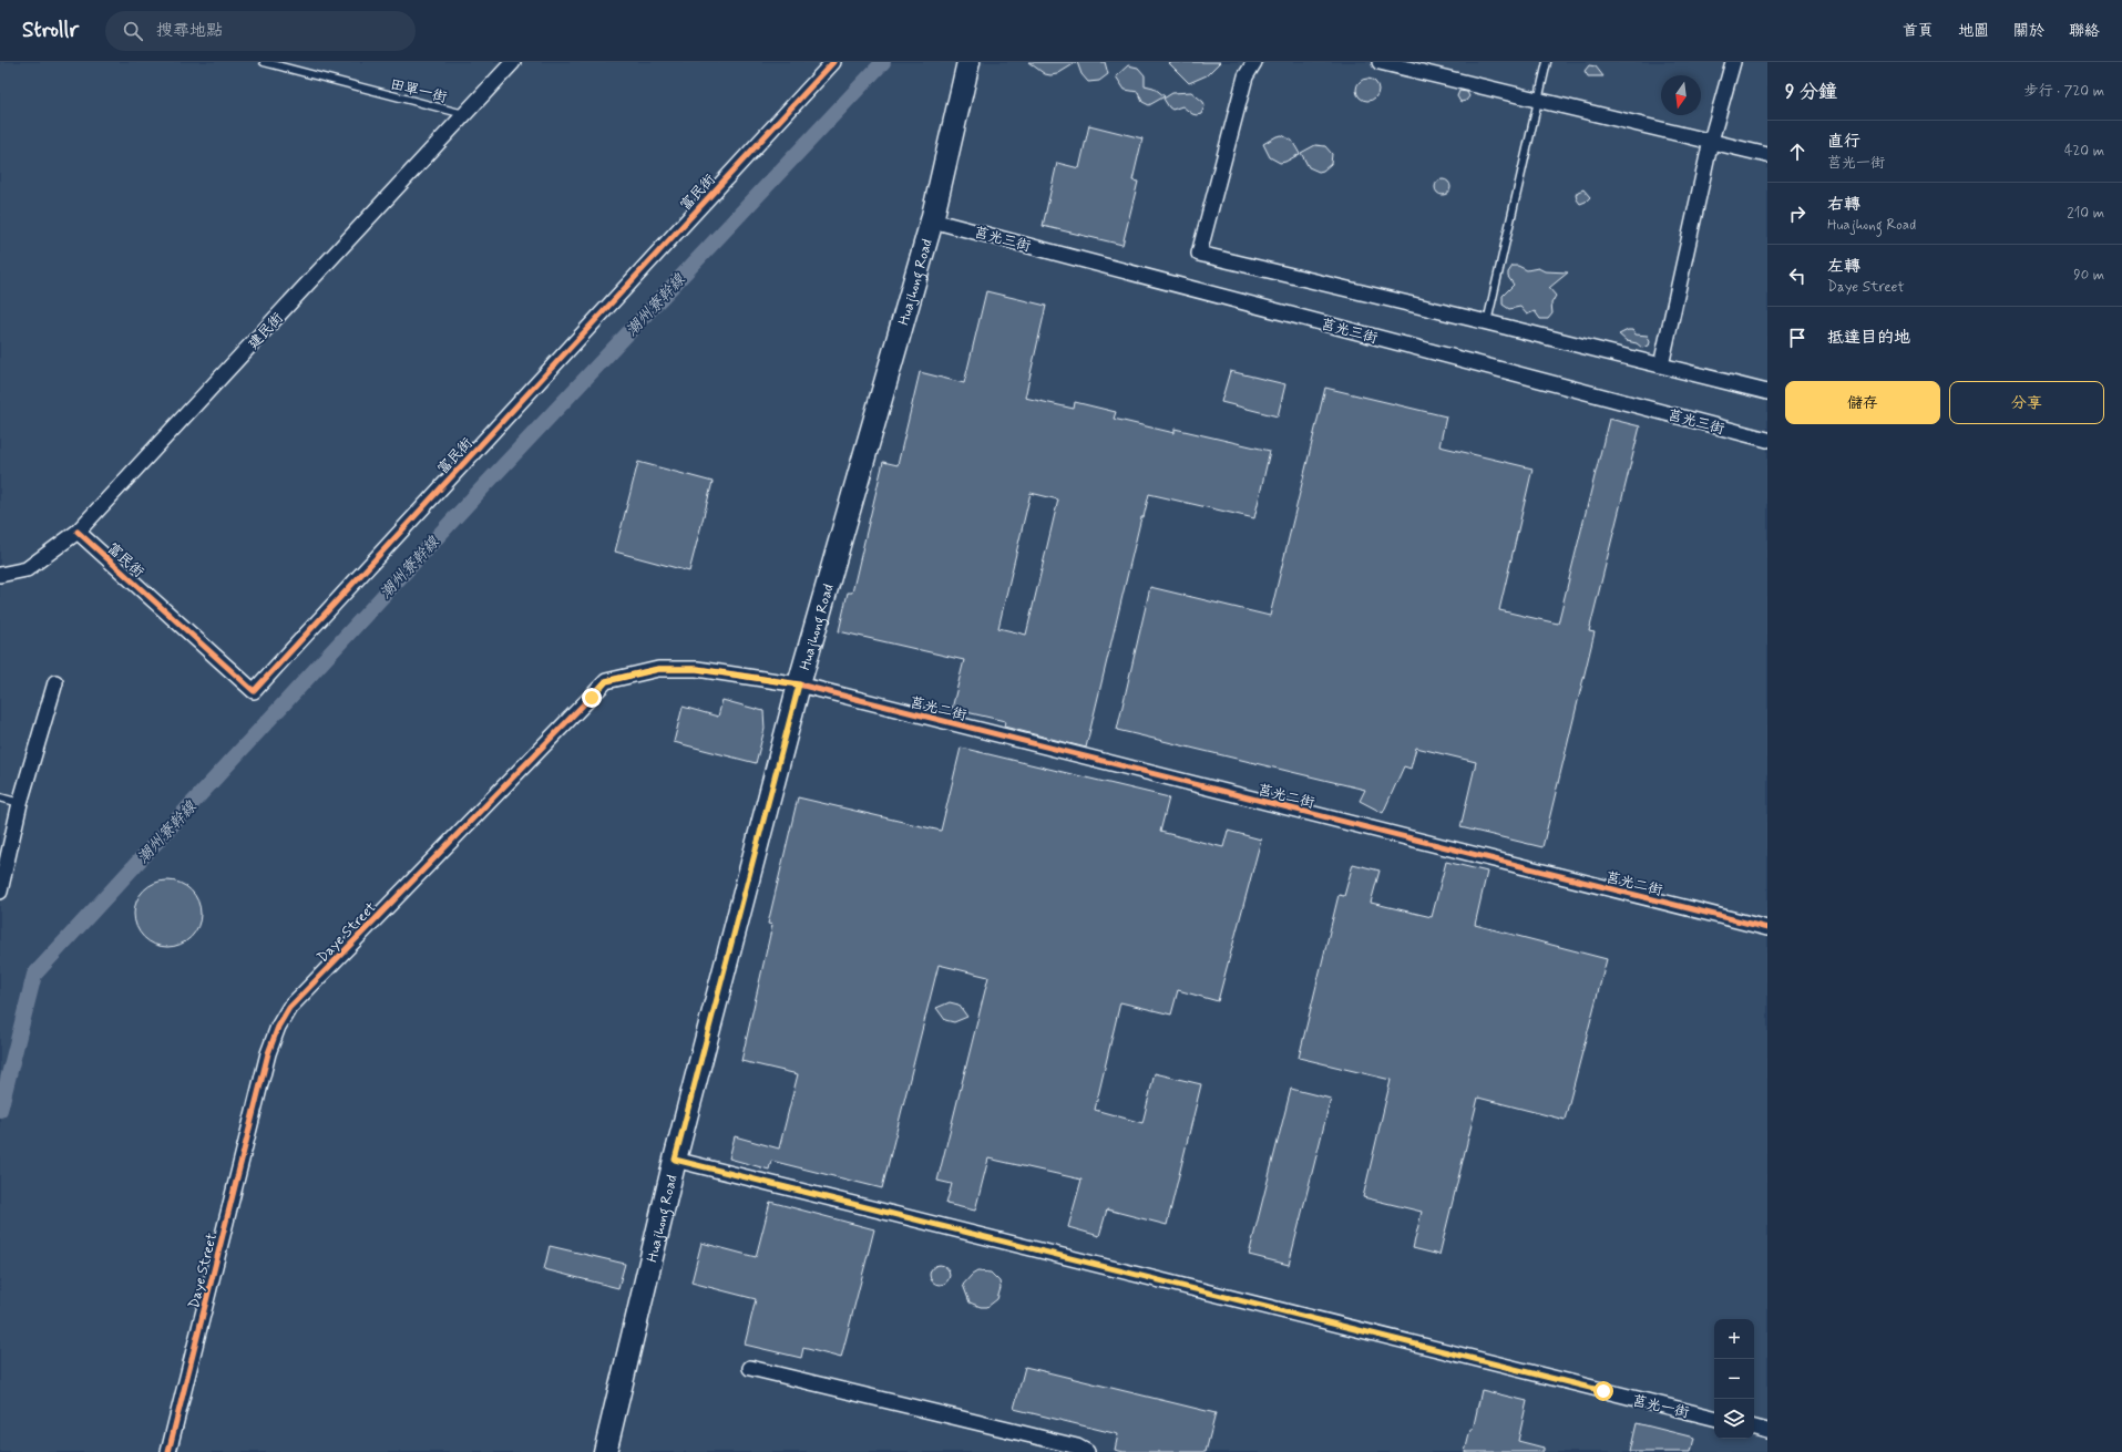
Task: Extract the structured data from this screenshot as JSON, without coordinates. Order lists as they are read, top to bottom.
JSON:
{
  "streets": {
    "main road": ["Huajhong Road"],
    "street": [
      "富民街",
      "莒光三街",
      "建民街",
      "莒光二街",
      "Daye Street",
      "莒光一街"
    ],
    "lane": ["田單一街"]
  },
  "crossings": [
    ["田單一街", "建民街"],
    ["富民街", "建民街"],
    ["莒光三街", "Huajhong Road"],
    ["Huajhong Road", "莒光二街"],
    ["Huajhong Road", "Daye Street"],
    ["Huajhong Road", "莒光一街"],
    ["莒光二街", "Daye Street"]
  ],
  "water": ["潮州寮幹線"],
  "north": "bottom",
  "page": {
    "header": "Strollr",
    "search": "搜尋地點",
    "nav": [
      "首頁",
      "地圖",
      "關於",
      "聯絡"
    ],
    "heading": ["9 分鐘", "步行 · 720 m"],
    "list": [
      ["直行", "莒光一街", "420 m"],
      ["右轉", "Huajhong Road", "210 m"],
      ["左轉", "Daye Street", "90 m"],
      "抵達目的地"
    ],
    "buttons": ["儲存", "分享"],
    "map_buttons": ["+", "−"]
  }
}
